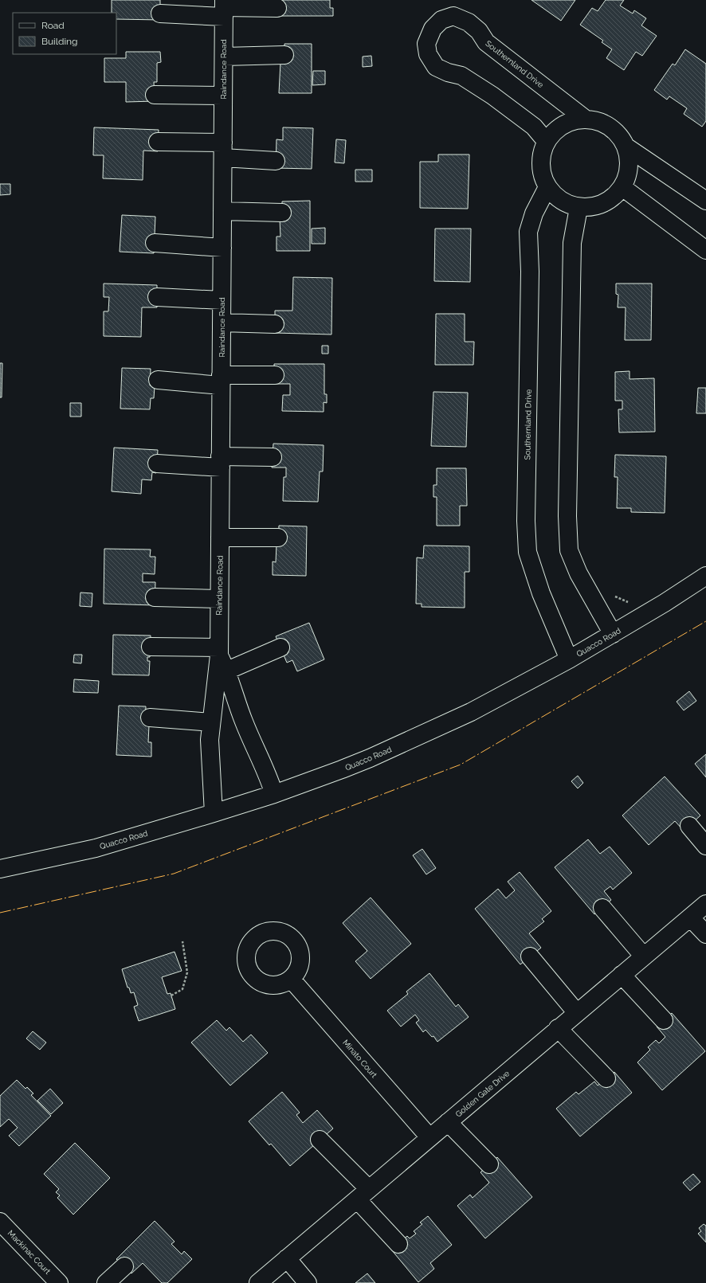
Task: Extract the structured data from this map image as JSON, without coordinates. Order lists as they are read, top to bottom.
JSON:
{
  "streets": {
    "street": [
      "Southernland Drive",
      "Raindance Road",
      "Quacco Road",
      "Minato Court",
      "Golden Gate Drive",
      "Mackinac Court"
    ]
  },
  "crossings": [
    ["Southernland Drive", "Quacco Road"],
    ["Raindance Road", "Quacco Road"],
    ["Minato Court", "Golden Gate Drive"]
  ],
  "legend": ["Road", "Building"]
}
